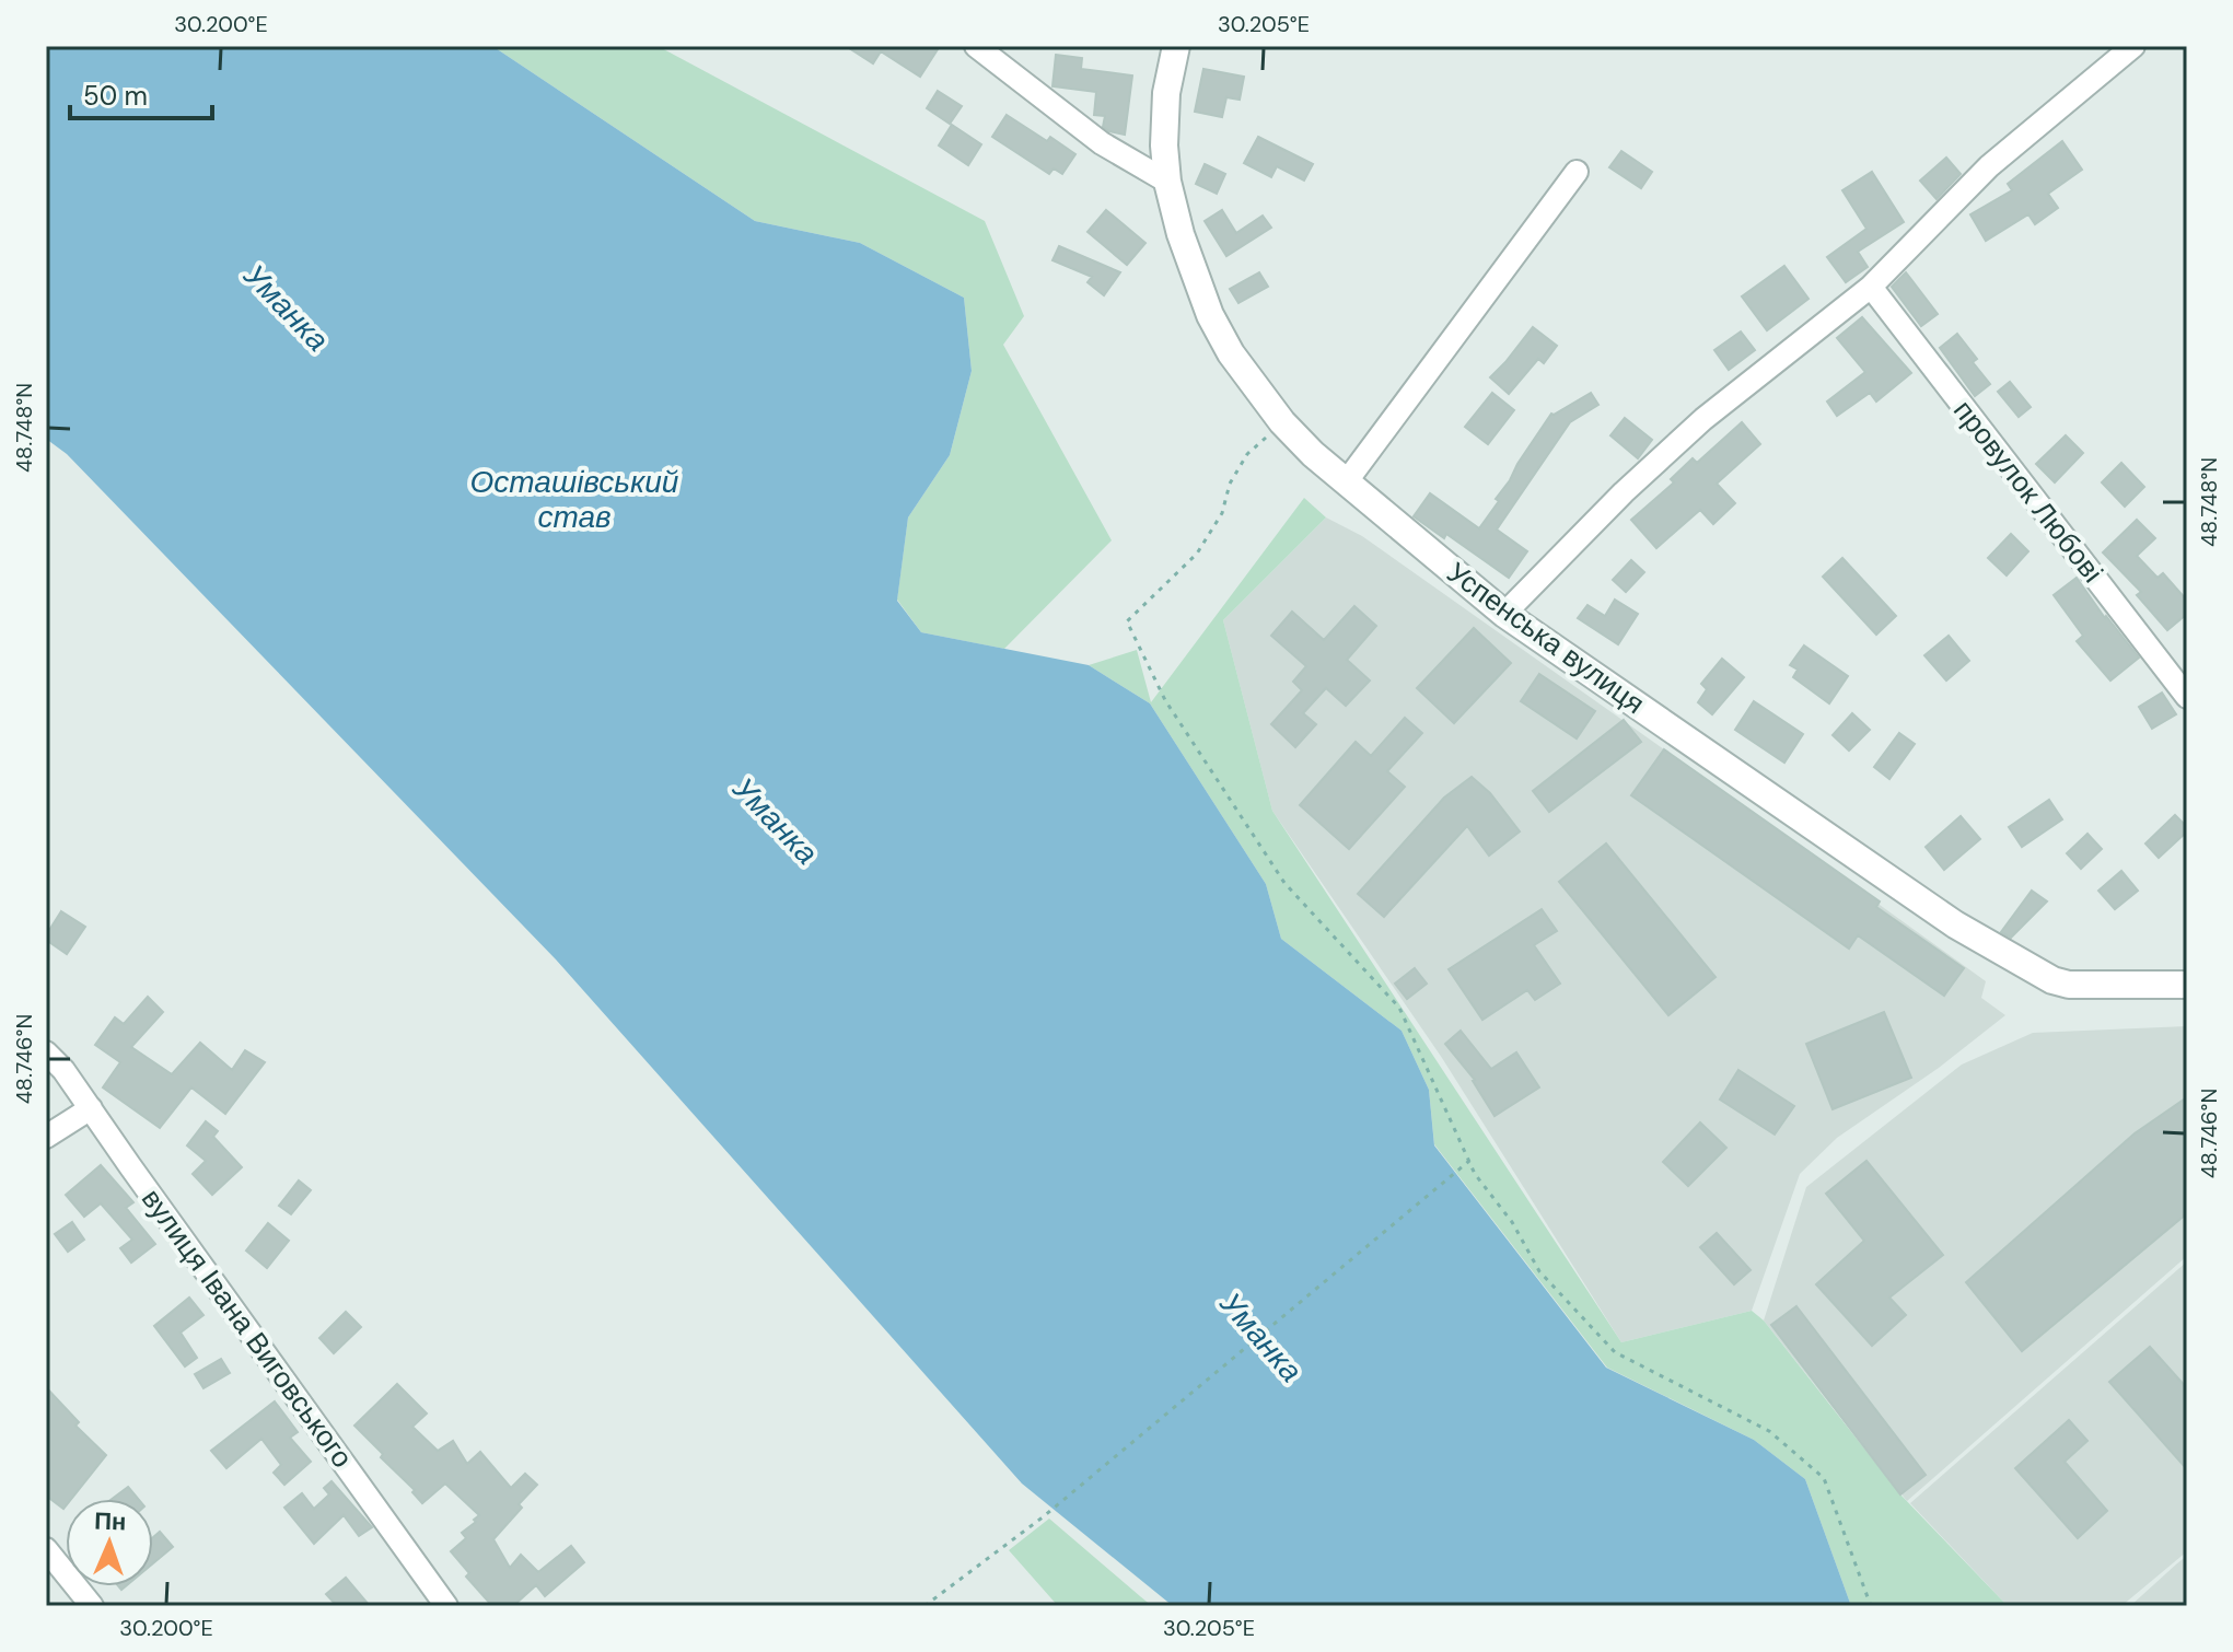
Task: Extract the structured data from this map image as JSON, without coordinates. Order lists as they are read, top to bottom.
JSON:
{
  "streets": {
    "street": ["провулок Любові", "Успенська вулиця", "вулиця Івана Виговського"]
  },
  "water": ["Уманка", "Осташівський став"],
  "scale_bar": "50 m",
  "north": "top",
  "coordinates": [
    "30.200°E",
    "30.205°E",
    "48.748°N",
    "48.746°N"
  ]
}
